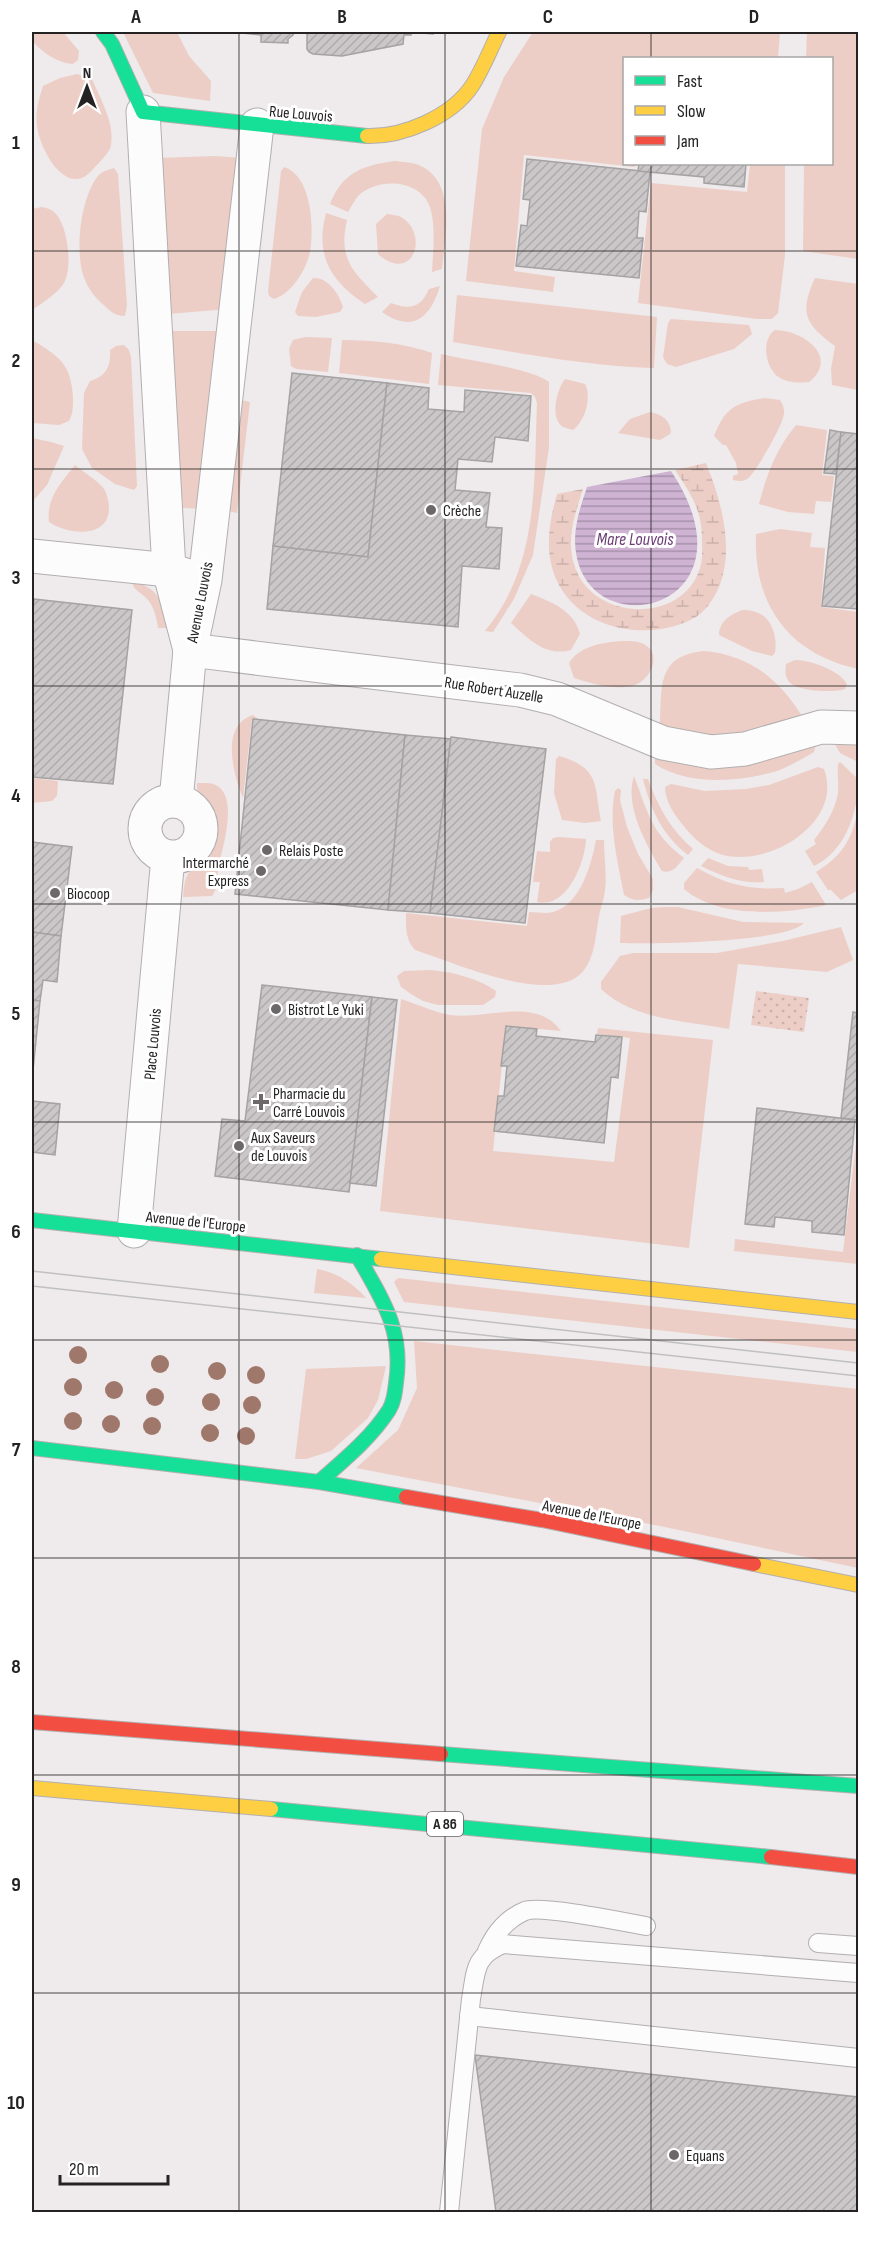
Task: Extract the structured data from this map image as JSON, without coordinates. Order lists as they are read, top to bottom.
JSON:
{
  "streets": {
    "main road": ["Rue Louvois", "Avenue de l'Europe", "A 86"],
    "street": ["Avenue Louvois", "Rue Robert Auzelle", "Place Louvois"]
  },
  "crossings": [
    ["Rue Louvois", "Avenue Louvois"],
    ["Avenue Louvois", "Rue Robert Auzelle"],
    ["Avenue Louvois", "Place Louvois"],
    ["Rue Robert Auzelle", "Place Louvois"],
    ["Place Louvois", "Avenue de l'Europe"]
  ],
  "water": ["Mare Louvois"],
  "places": {
    "other": [
      "Crèche",
      "Relais Poste",
      "Intermarché Express",
      "Biocoop",
      "Bistrot Le Yuki",
      "Aux Saveurs de Louvois",
      "Equans"
    ],
    "health": ["Pharmacie du Carré Louvois"]
  },
  "legend": ["Fast", "Slow", "Jam"],
  "scale_bar": "20 m",
  "north": "top",
  "grid": {
    "columns": [
      "A",
      "B",
      "C",
      "D"
    ],
    "rows": [
      "1",
      "2",
      "3",
      "4",
      "5",
      "6",
      "7",
      "8",
      "9",
      "10"
    ]
  }
}
